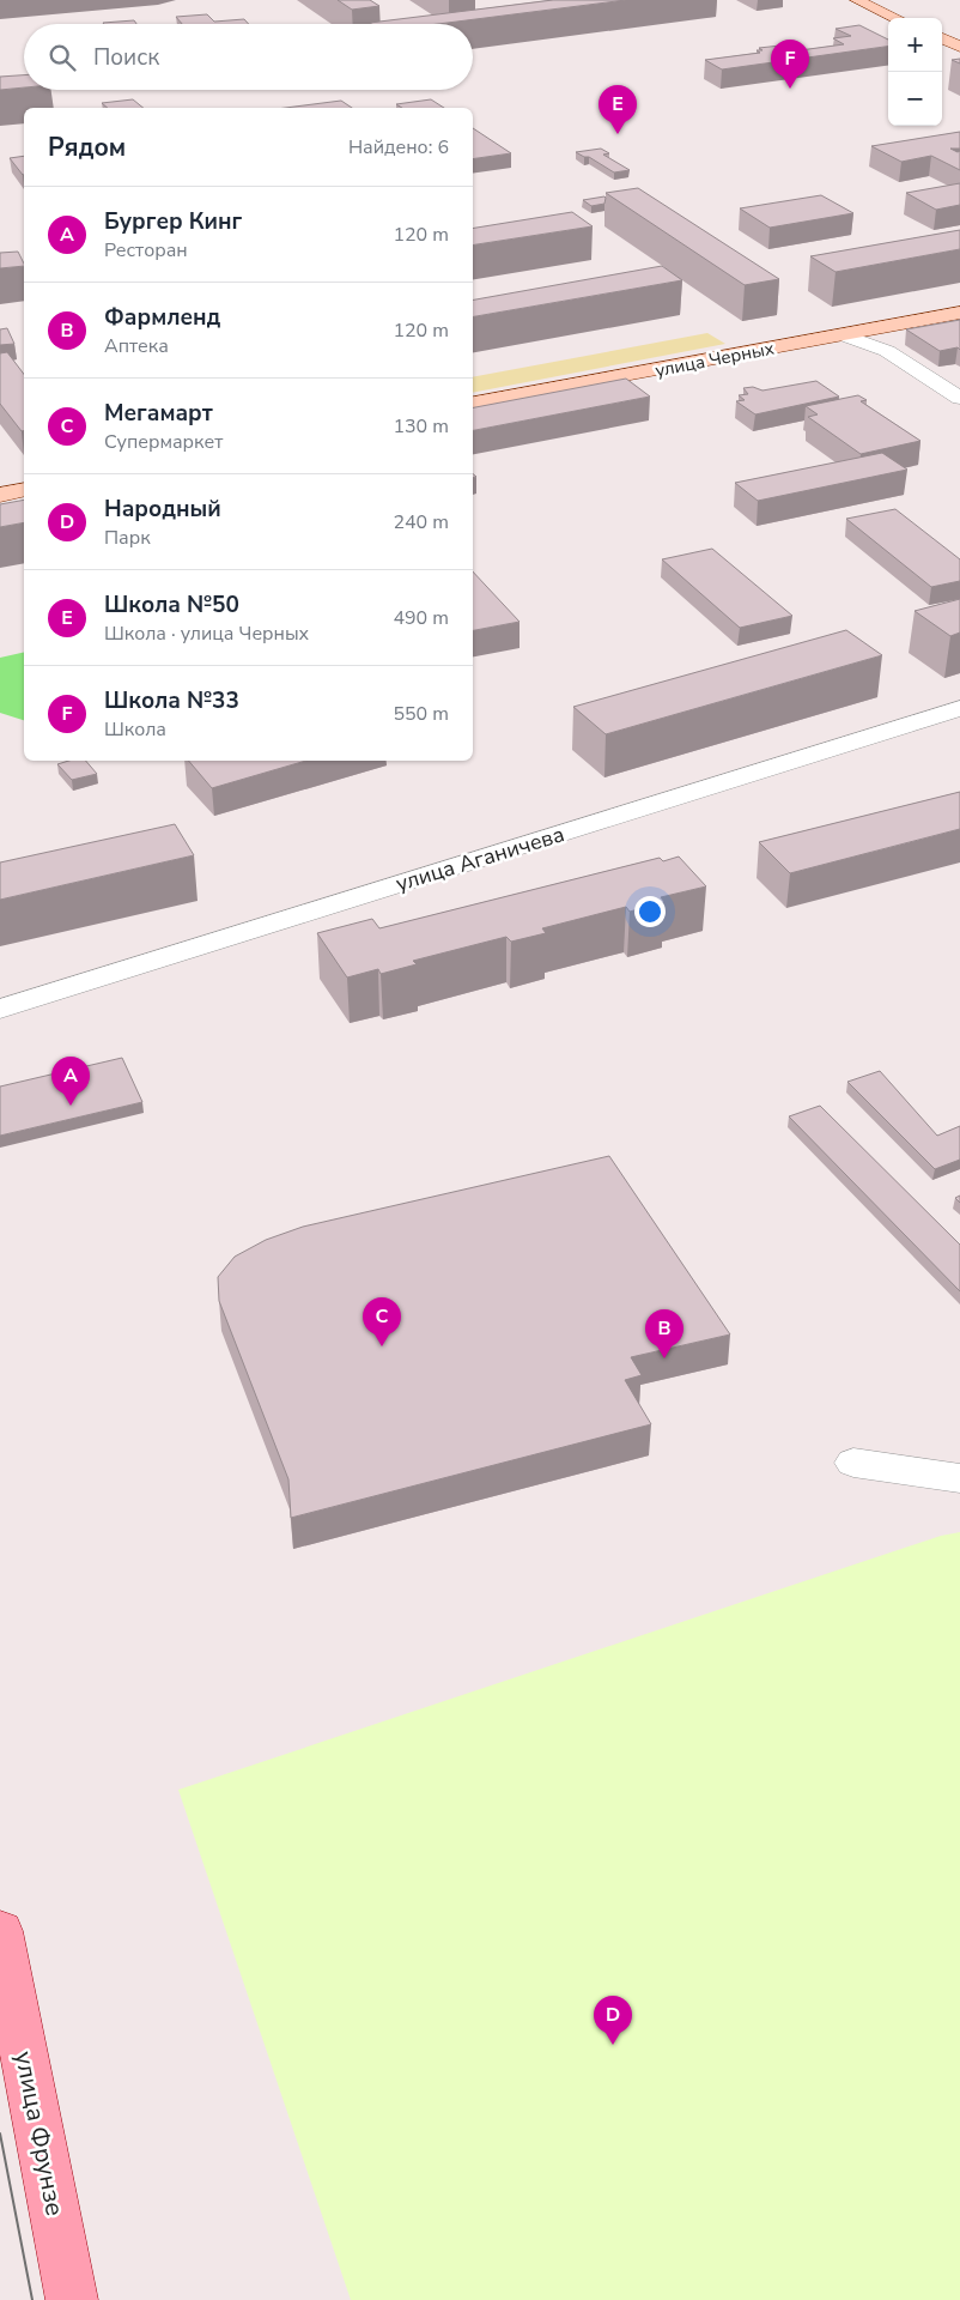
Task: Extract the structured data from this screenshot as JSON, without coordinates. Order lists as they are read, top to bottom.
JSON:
{
  "streets": {
    "main road": ["улица Фрунзе"],
    "street": ["улица Черных", "улица Аганичева"]
  },
  "page": {
    "map_buttons": ["+", "−"],
    "search": "Поиск",
    "pins": [
      "F",
      "E",
      "A",
      "C",
      "B",
      "D"
    ],
    "heading": ["Рядом", "Найдено: 6"],
    "list": [
      {
        "mark": "A",
        "name": "Бургер Кинг",
        "note": "Ресторан",
        "value": "120 m"
      },
      {
        "mark": "B",
        "name": "Фармленд",
        "note": "Аптека",
        "value": "120 m"
      },
      {
        "mark": "C",
        "name": "Мегамарт",
        "note": "Супермаркет",
        "value": "130 m"
      },
      {
        "mark": "D",
        "name": "Народный",
        "note": "Парк",
        "value": "240 m"
      },
      {
        "mark": "E",
        "name": "Школа №50",
        "note": "Школа · улица Черных",
        "value": "490 m"
      },
      {
        "mark": "F",
        "name": "Школа №33",
        "note": "Школа",
        "value": "550 m"
      }
    ]
  }
}
